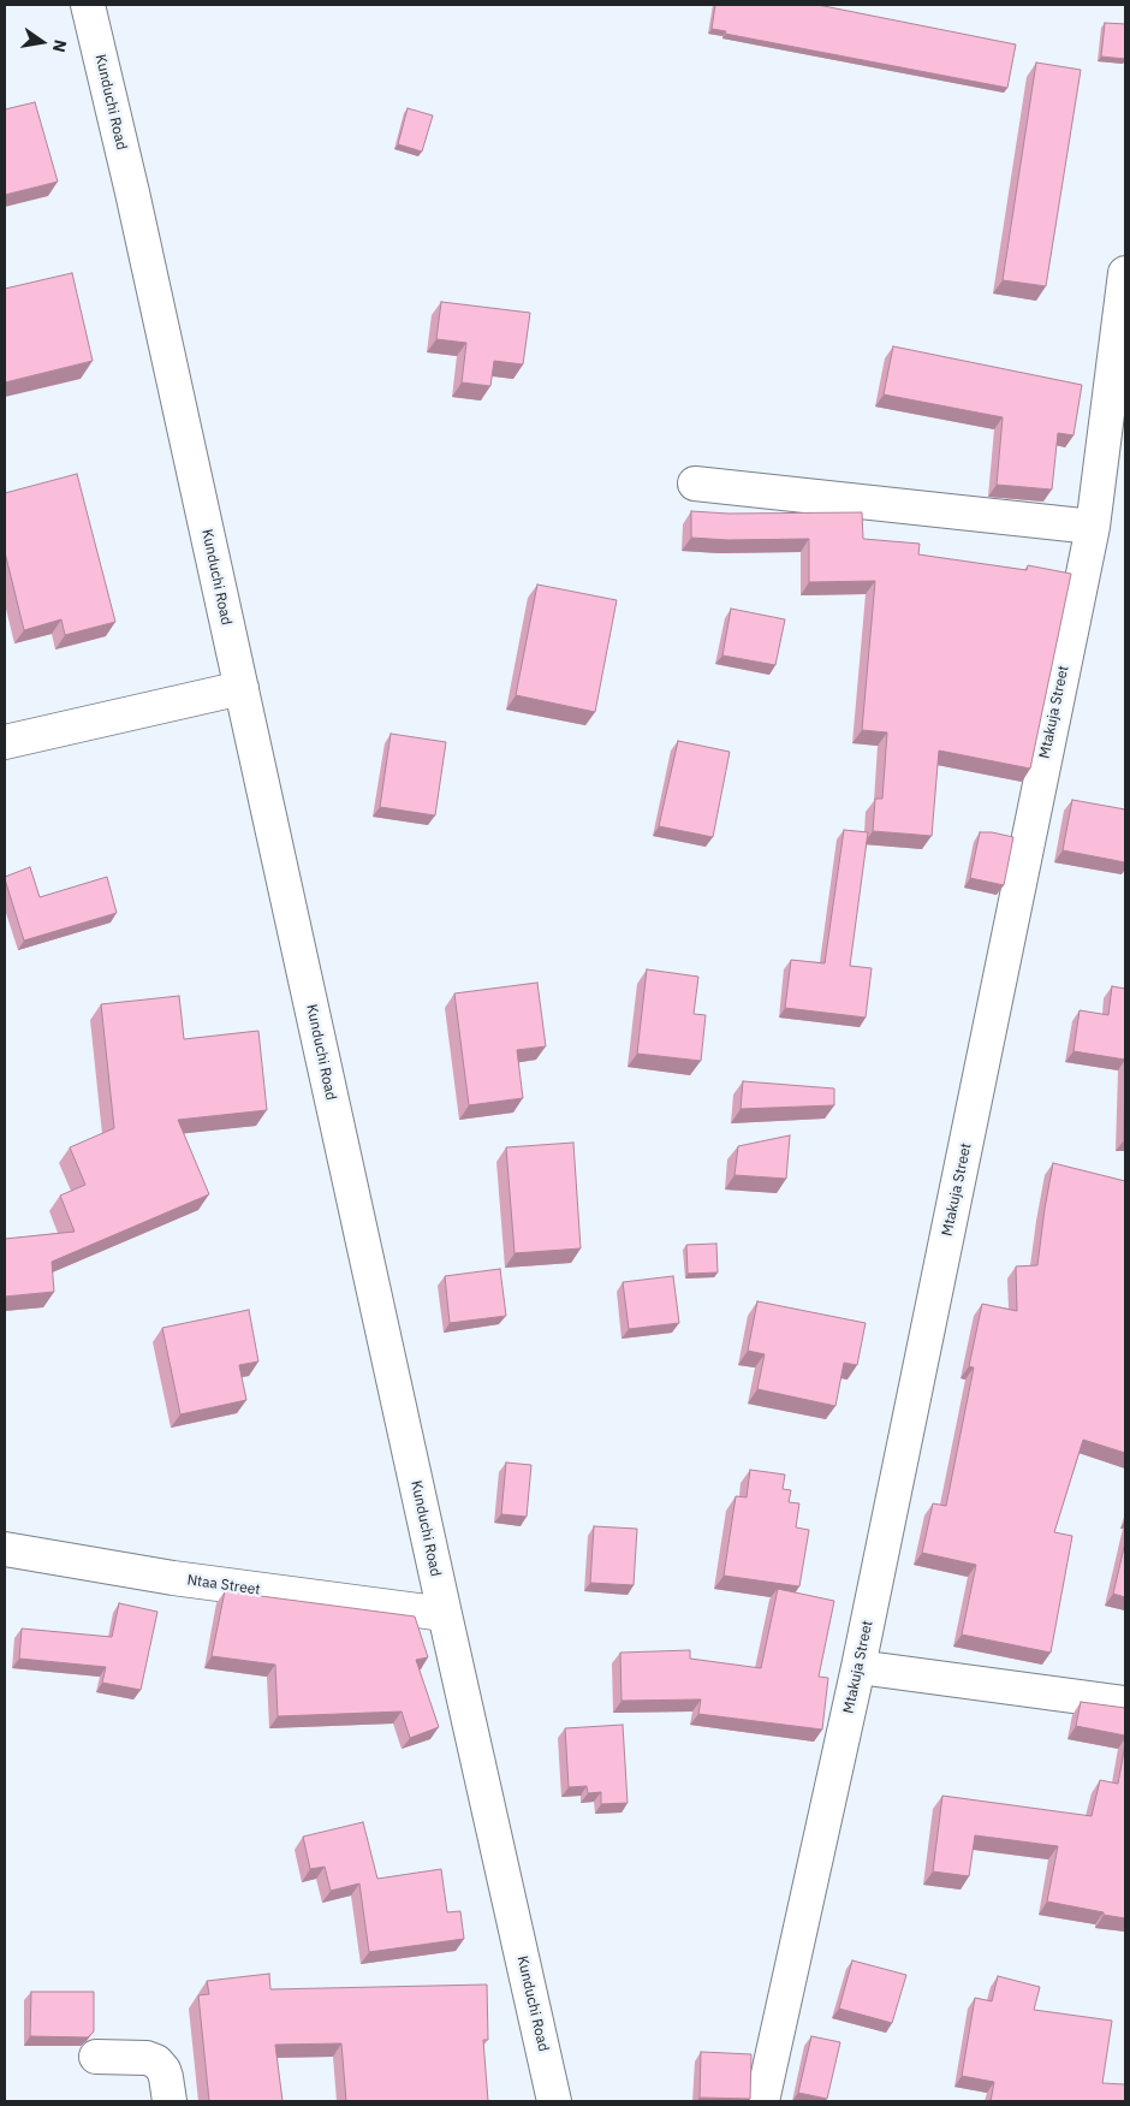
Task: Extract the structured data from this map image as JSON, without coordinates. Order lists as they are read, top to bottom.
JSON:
{
  "streets": {
    "street": ["Kunduchi Road", "Mtakuja Street", "Ntaa Street"]
  },
  "crossings": [
    ["Kunduchi Road", "Ntaa Street"]
  ],
  "north": "right"
}
